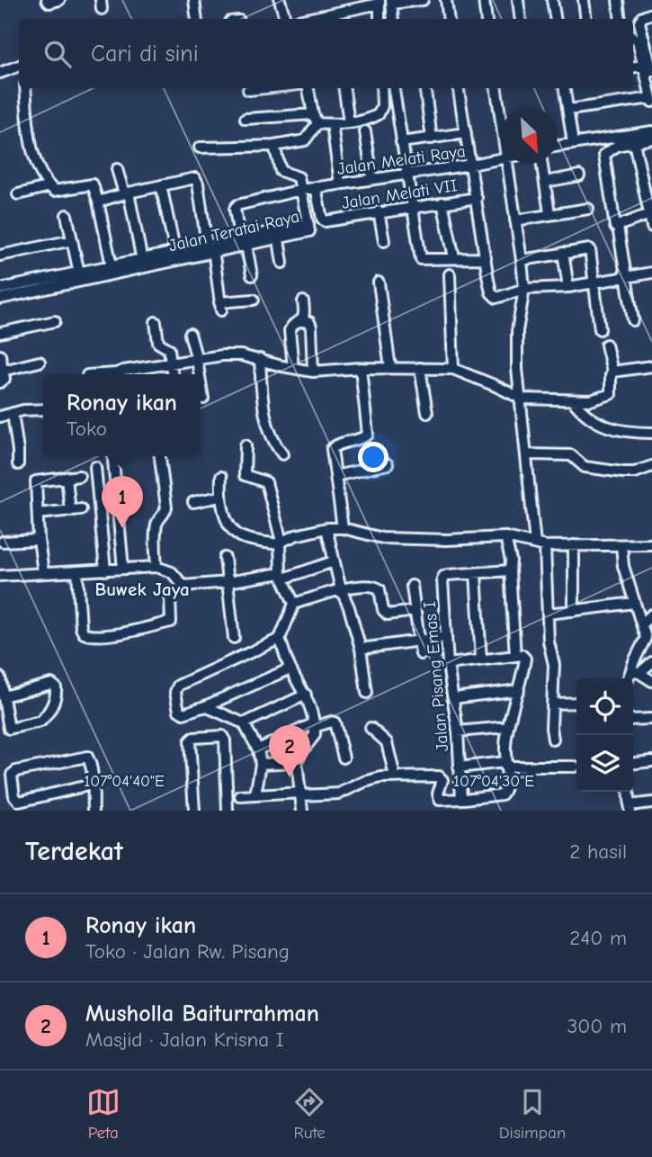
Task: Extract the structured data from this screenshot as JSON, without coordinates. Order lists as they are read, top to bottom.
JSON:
{
  "streets": {
    "street": [
      "Jalan Melati Raya",
      "Jalan Melati VII",
      "Jalan Teratai Raya",
      "Jalan Pisang Emas I"
    ]
  },
  "crossings": [
    ["Jalan Melati Raya", "Jalan Melati VII"],
    ["Jalan Melati Raya", "Jalan Teratai Raya"]
  ],
  "districts": ["Buwek Jaya"],
  "north": "bottom right",
  "page": {
    "search": "Cari di sini",
    "popup": ["Ronay ikan", "Toko"],
    "pins": ["1", "2"],
    "heading": ["Terdekat", "2 hasil"],
    "list": [
      {
        "mark": "1",
        "name": "Ronay ikan",
        "note": "Toko · Jalan Rw. Pisang",
        "value": "240 m"
      },
      {
        "mark": "2",
        "name": "Musholla Baiturrahman",
        "note": "Masjid · Jalan Krisna I",
        "value": "300 m"
      }
    ],
    "nav": ["Peta", "Rute", "Disimpan"]
  },
  "coordinates": ["107°04'40\"E", "107°04'30\"E"]
}
